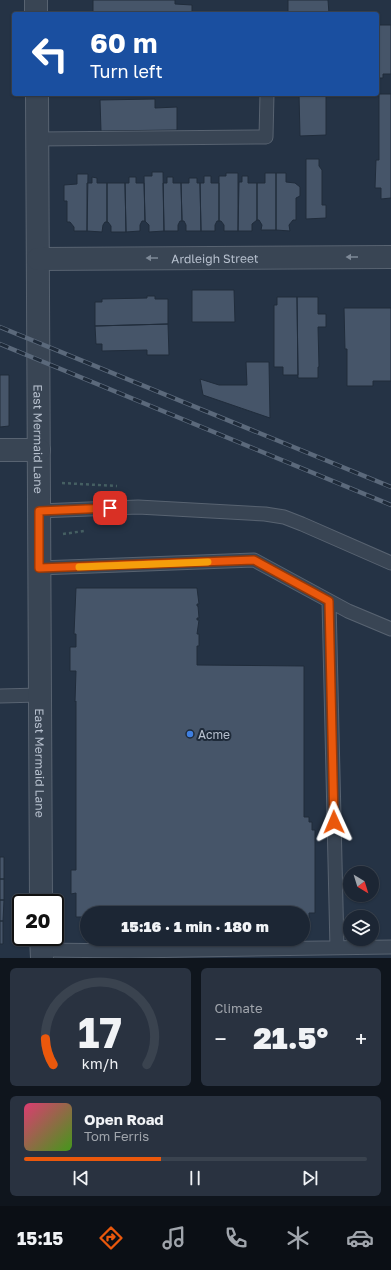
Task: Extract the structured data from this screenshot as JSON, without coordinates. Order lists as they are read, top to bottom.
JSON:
{
  "streets": {
    "street": ["Ardleigh Street", "East Mermaid Lane"]
  },
  "crossings": [
    ["Ardleigh Street", "East Mermaid Lane"]
  ],
  "one_way": ["Ardleigh Street"],
  "places": ["Acme"],
  "north": "bottom right",
  "page": {
    "turn": ["60 m", "Turn left"],
    "limit": "20",
    "trip": "15:16 · 1 min · 180 m",
    "tile": "Climate",
    "heat": ["−", "21.5°", "+"],
    "song": ["Open Road", "Tom Ferris"],
    "tabs": "15:15",
    "gauge": ["17", "km/h"]
  }
}
